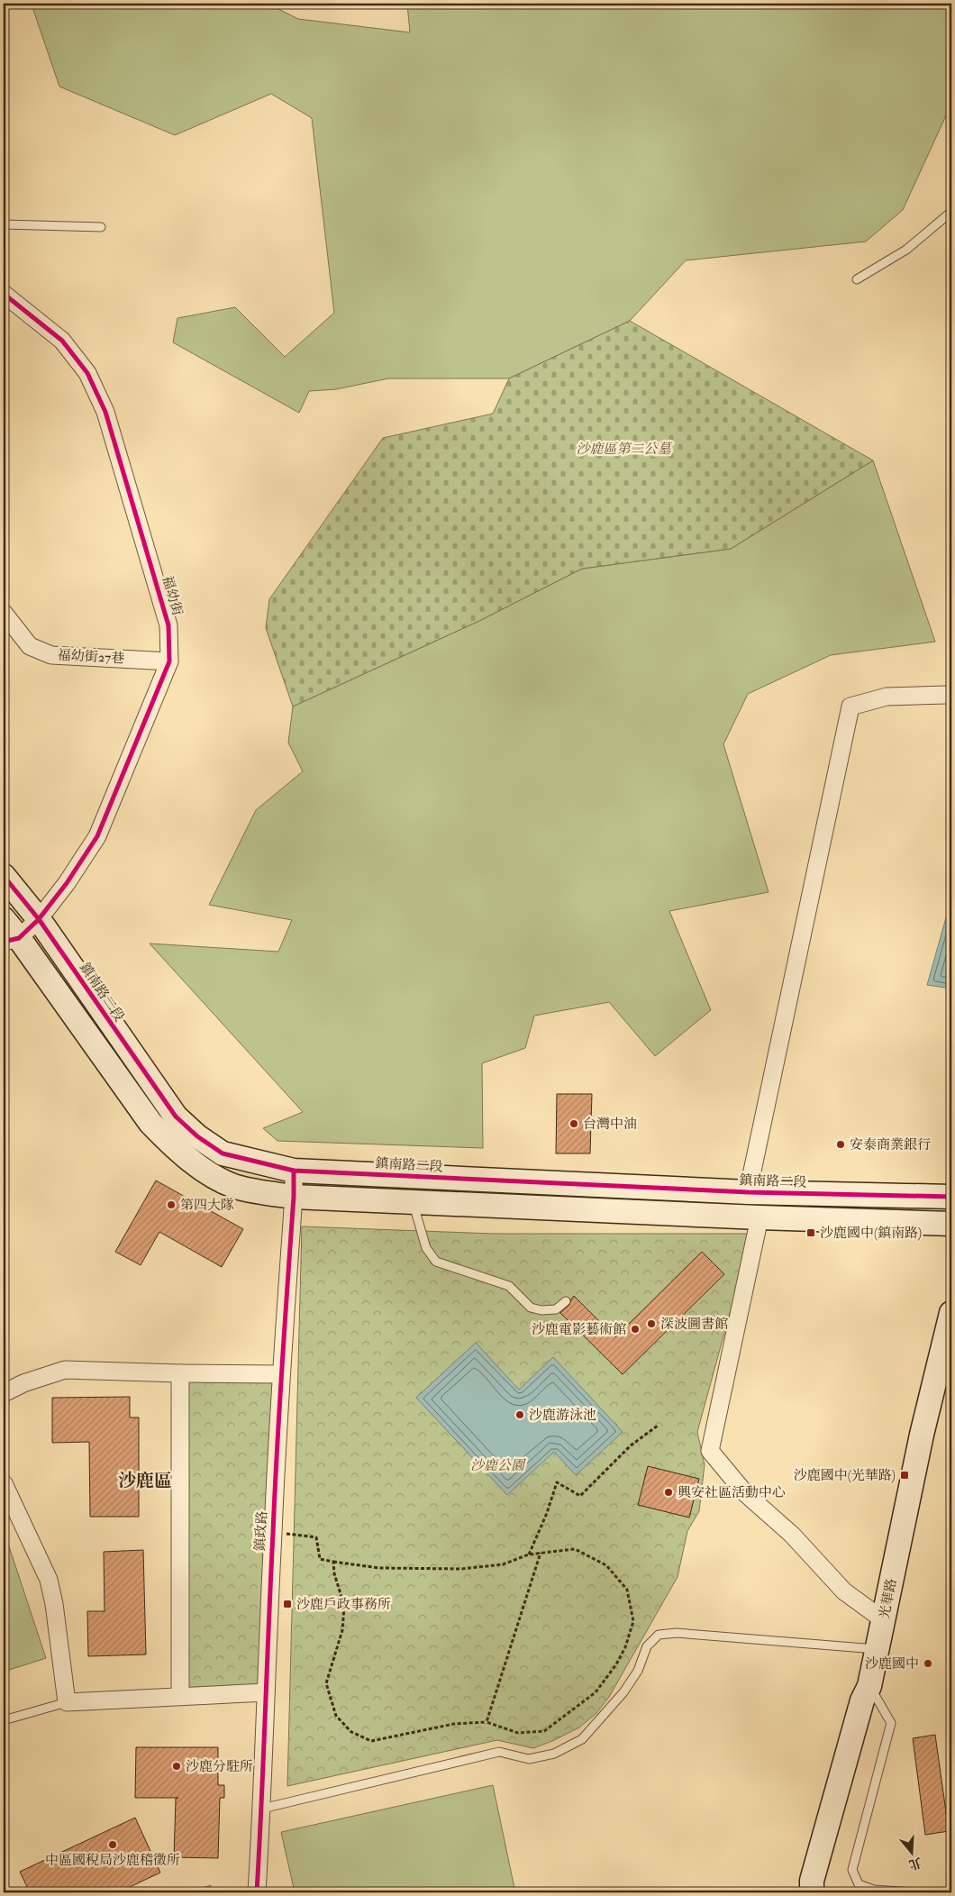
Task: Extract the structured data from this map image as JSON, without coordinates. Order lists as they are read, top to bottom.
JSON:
{
  "streets": {
    "street": [
      "福幼街",
      "福幼街27巷",
      "鎮南路二段",
      "鎮政路",
      "光華路"
    ]
  },
  "crossings": [
    ["福幼街", "福幼街27巷"],
    ["福幼街", "鎮南路二段"],
    ["鎮南路二段", "鎮政路"]
  ],
  "districts": ["沙鹿區"],
  "parks": ["沙鹿區第二公墓", "沙鹿公園"],
  "places": {
    "other": [
      "台灣中油",
      "安泰商業銀行",
      "第四大隊",
      "深波圖書館",
      "沙鹿電影藝術館",
      "沙鹿游泳池",
      "興安社區活動中心",
      "沙鹿國中",
      "沙鹿分駐所",
      "中區國稅局沙鹿稽徵所"
    ],
    "transit": ["沙鹿國中(鎮南路)", "沙鹿國中(光華路)", "沙鹿戶政事務所"]
  },
  "north": "bottom"
}
